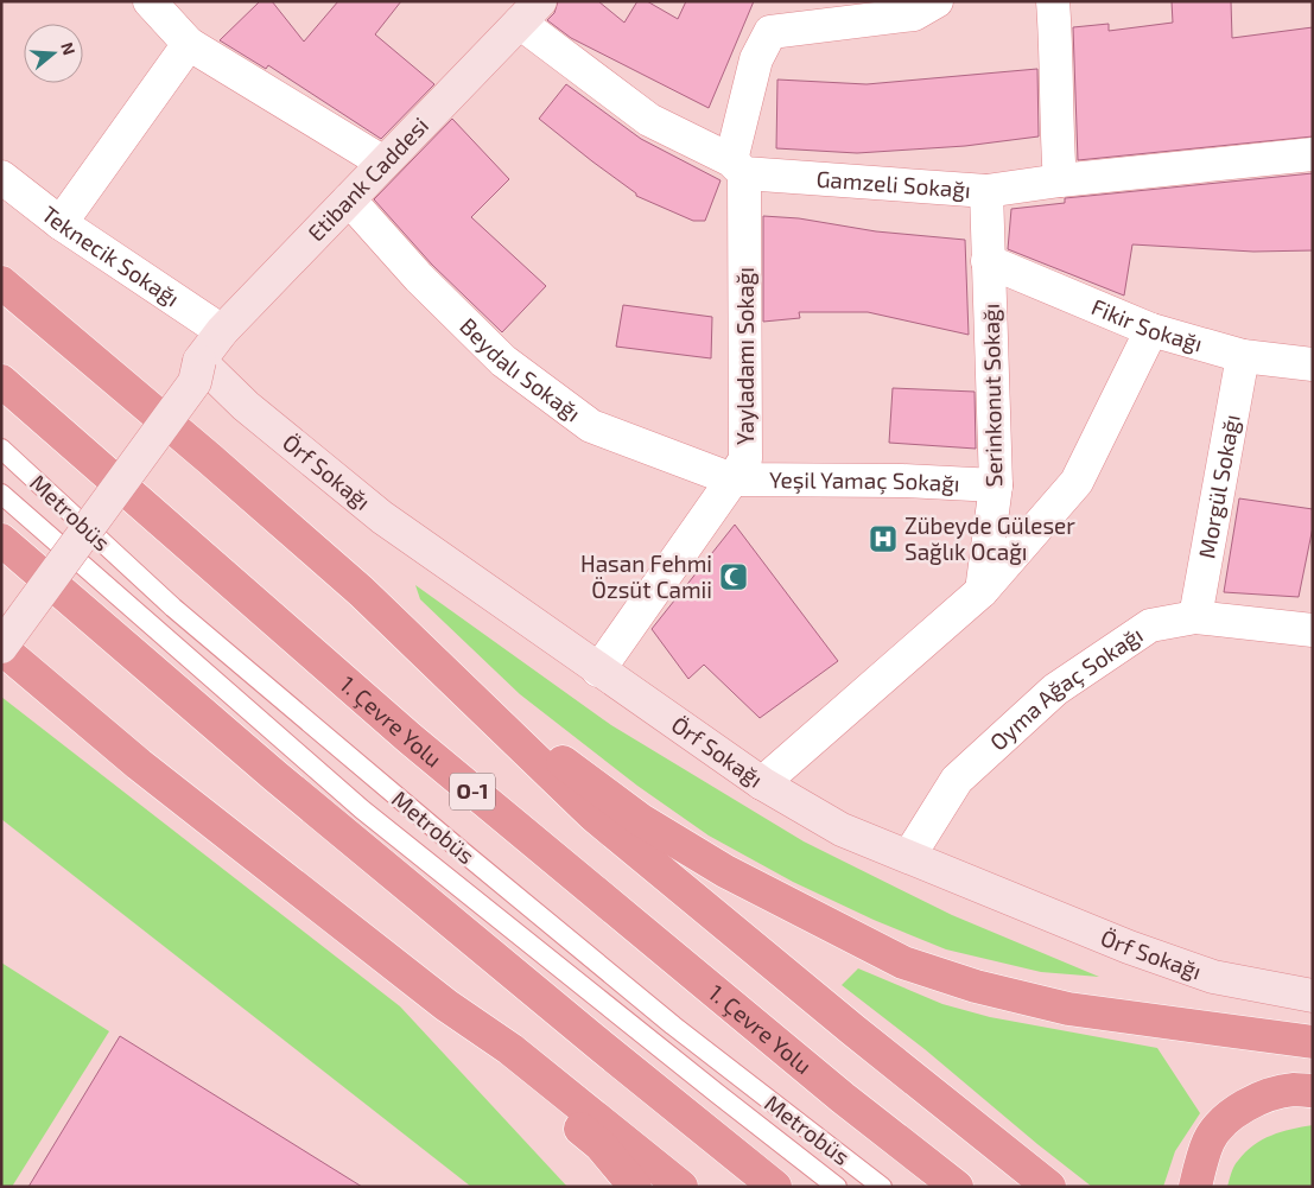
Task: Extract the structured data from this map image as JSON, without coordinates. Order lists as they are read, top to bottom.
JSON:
{
  "streets": {
    "highway": ["1. Çevre Yolu", "O-1"],
    "street": [
      "Etibank Caddesi",
      "Gamzeli Sokağı",
      "Teknecik Sokağı",
      "Fikir Sokağı",
      "Yayladamı Sokağı",
      "Beydalı Sokağı",
      "Serinkonut Sokağı",
      "Örf Sokağı",
      "Yeşil Yamaç Sokağı",
      "Morgül Sokağı",
      "Oyma Ağaç Sokağı"
    ],
    "lane": ["Metrobüs"]
  },
  "crossings": [
    ["Etibank Caddesi", "Gamzeli Sokağı"],
    ["Etibank Caddesi", "Teknecik Sokağı"],
    ["Etibank Caddesi", "Beydalı Sokağı"],
    ["Etibank Caddesi", "Örf Sokağı"],
    ["Gamzeli Sokağı", "Yayladamı Sokağı"],
    ["Gamzeli Sokağı", "Serinkonut Sokağı"],
    ["Fikir Sokağı", "Serinkonut Sokağı"],
    ["Fikir Sokağı", "Morgül Sokağı"],
    ["Yayladamı Sokağı", "Beydalı Sokağı"],
    ["Yayladamı Sokağı", "Örf Sokağı"],
    ["Yayladamı Sokağı", "Yeşil Yamaç Sokağı"],
    ["Beydalı Sokağı", "Yeşil Yamaç Sokağı"],
    ["Serinkonut Sokağı", "Yeşil Yamaç Sokağı"],
    ["Örf Sokağı", "Oyma Ağaç Sokağı"],
    ["Morgül Sokağı", "Oyma Ağaç Sokağı"]
  ],
  "places": {
    "hospital": ["Zübeyde Güleser Sağlık Ocağı"],
    "mosque": ["Hasan Fehmi Özsüt Camii"]
  },
  "north": "right"
}
